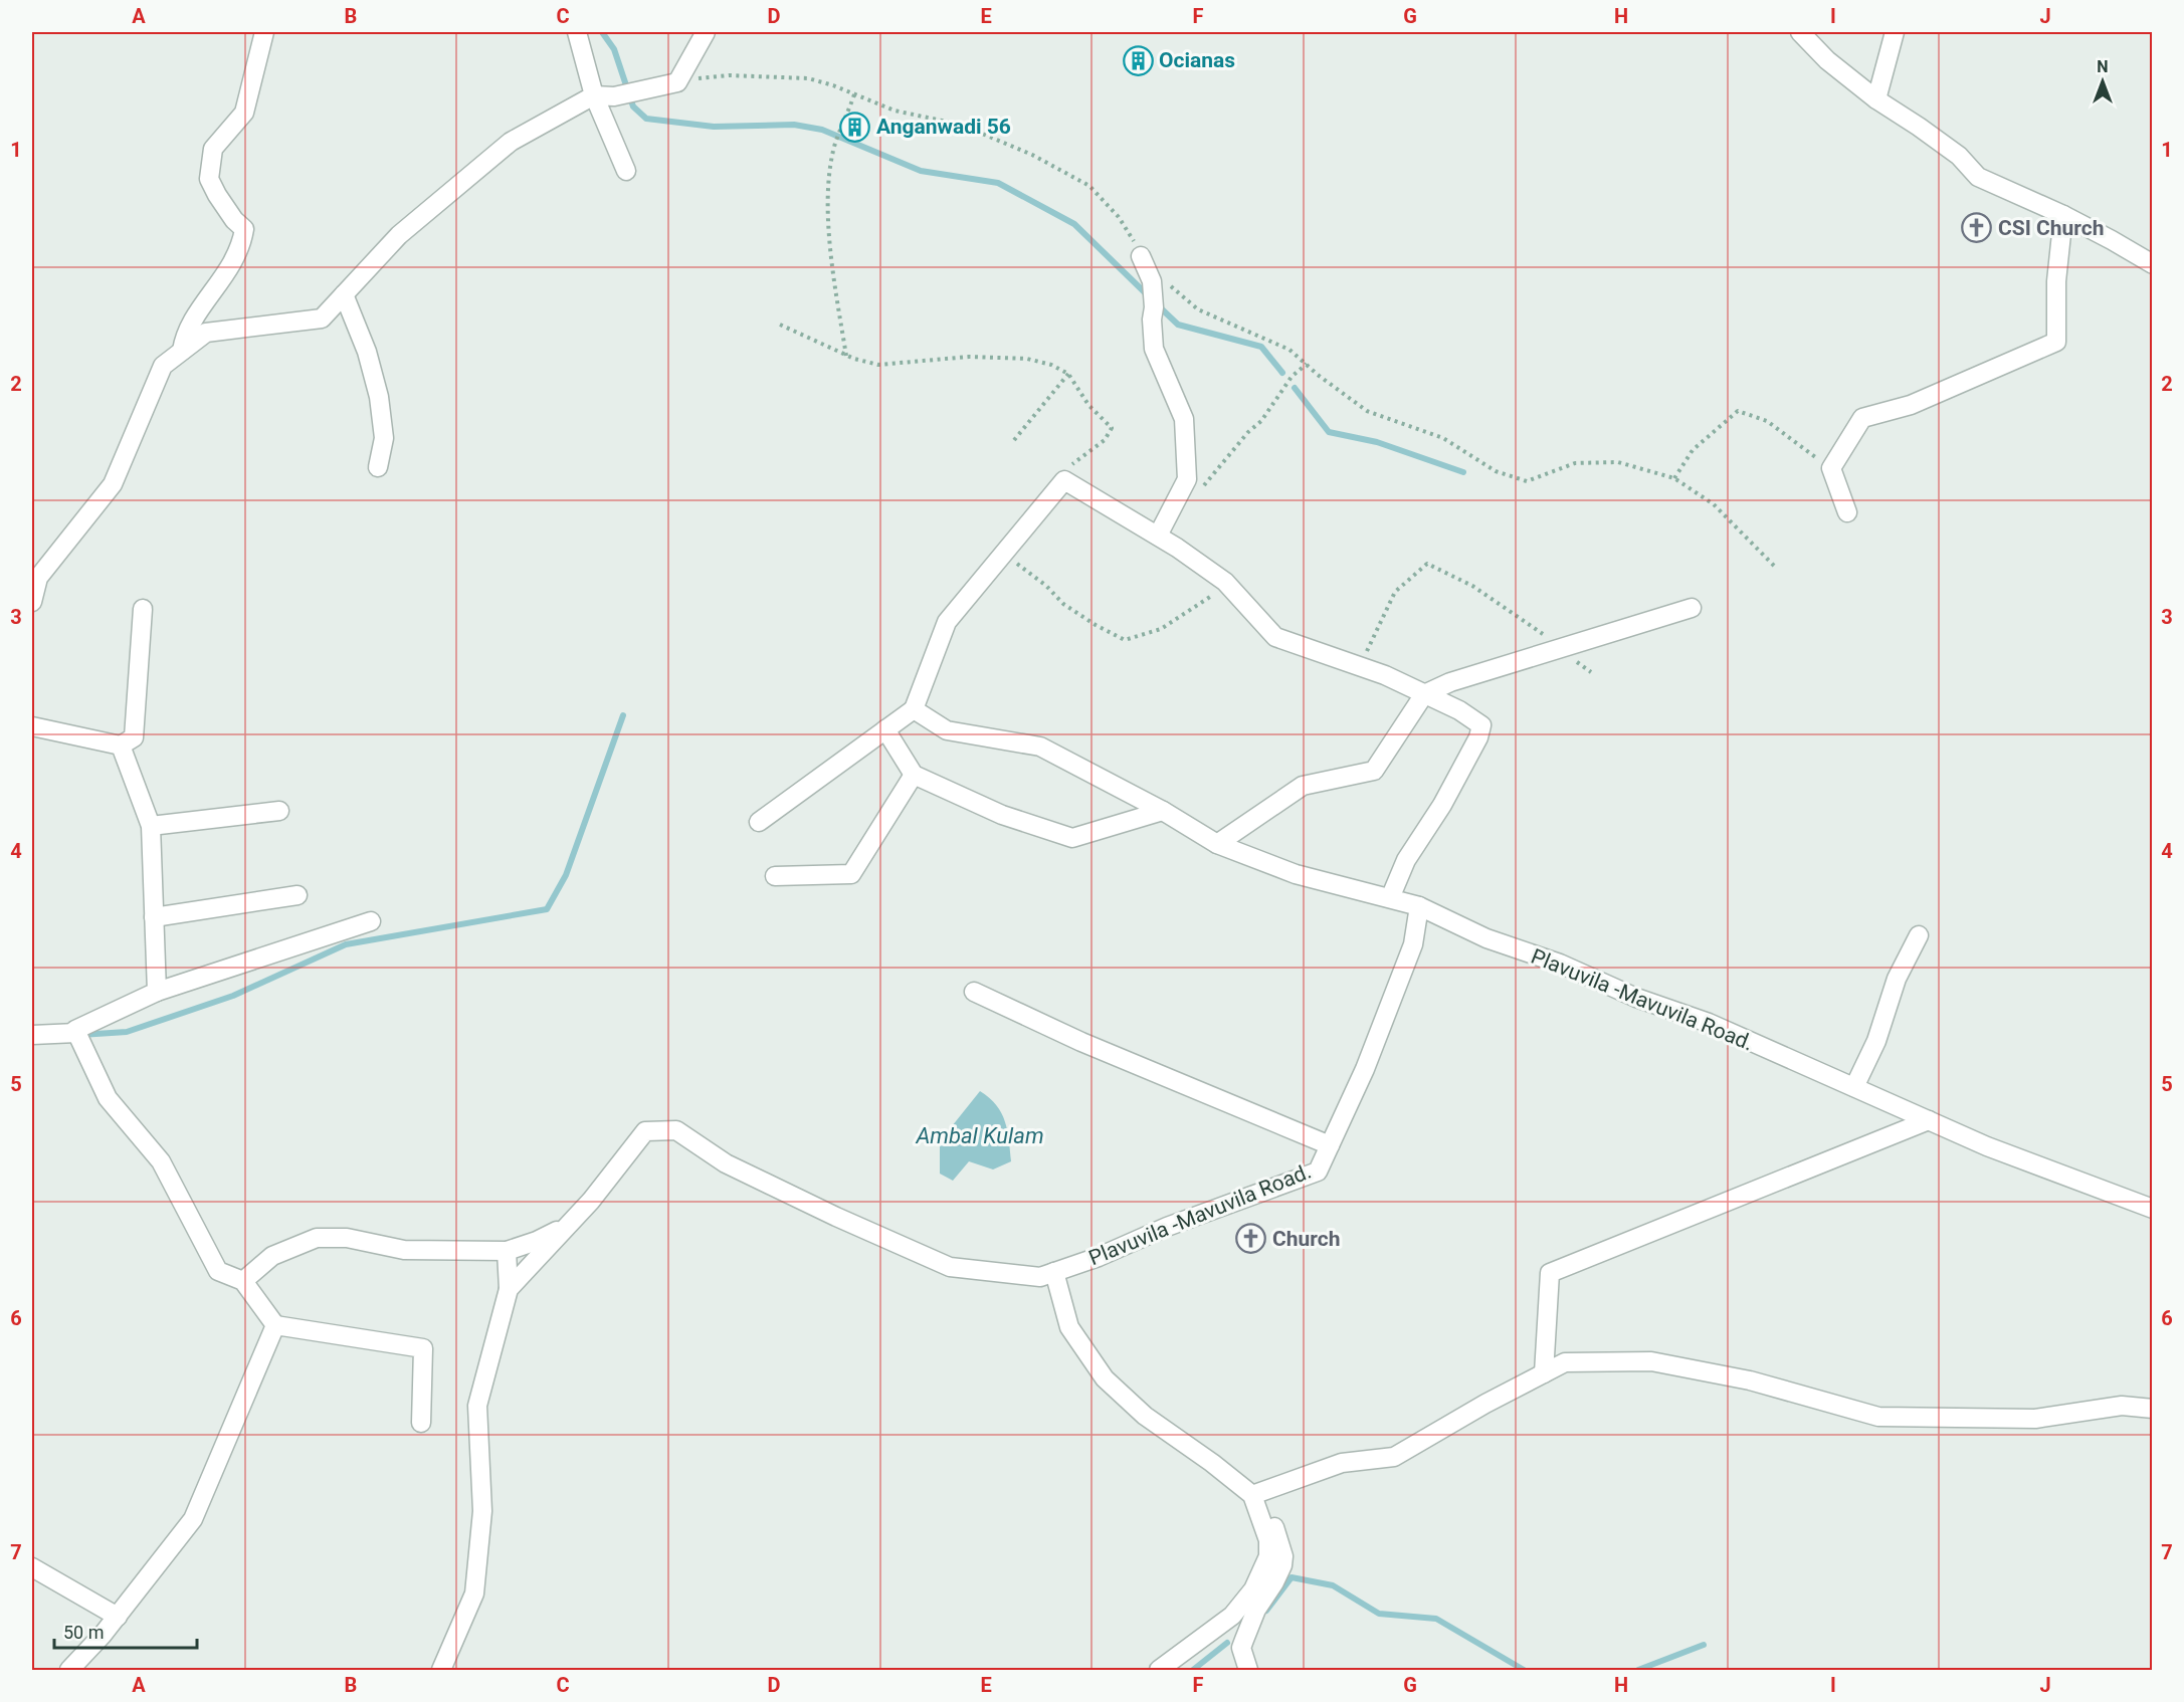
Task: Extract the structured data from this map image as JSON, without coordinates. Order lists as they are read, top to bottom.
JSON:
{
  "streets": {
    "street": ["Plavuvila -Mavuvila Road."]
  },
  "water": ["Ambal Kulam"],
  "places": {
    "building": ["Ocianas", "Anganwadi 56"],
    "church": ["CSI Church", "Church"]
  },
  "scale_bar": "50 m",
  "north": "top",
  "grid": {
    "columns": [
      "A",
      "B",
      "C",
      "D",
      "E",
      "F",
      "G",
      "H",
      "I",
      "J"
    ],
    "rows": [
      "1",
      "2",
      "3",
      "4",
      "5",
      "6",
      "7"
    ]
  }
}
